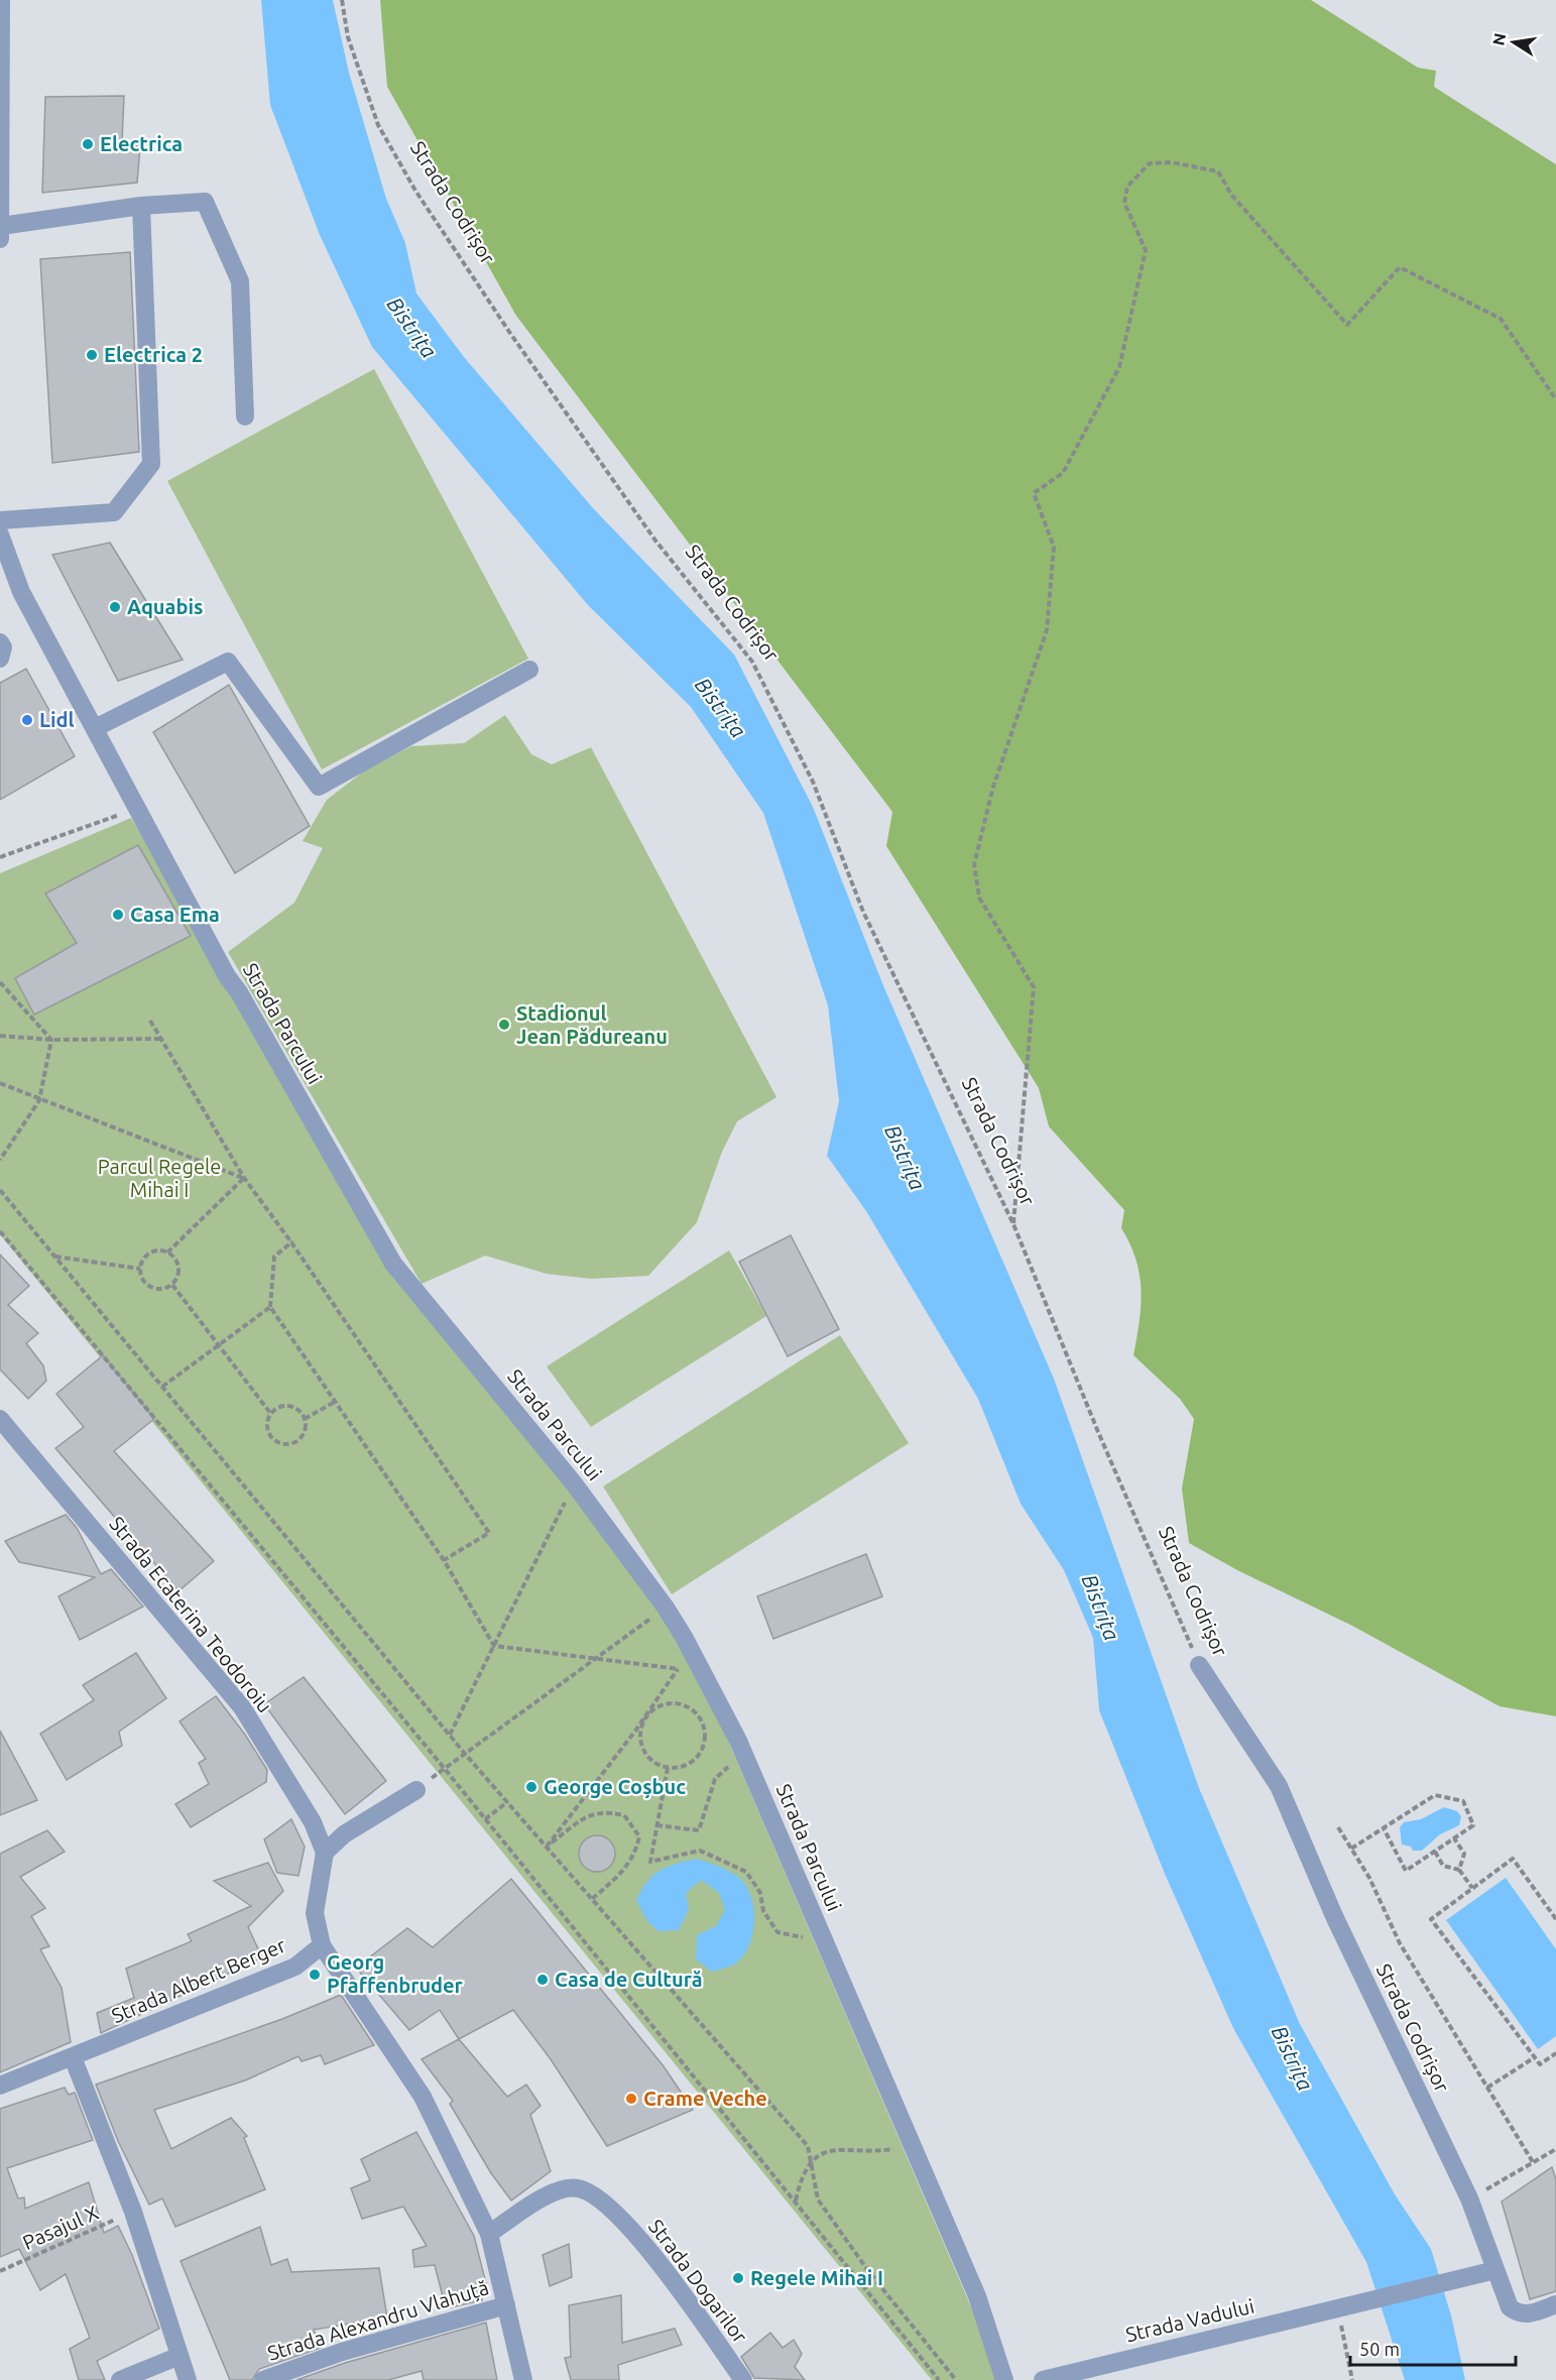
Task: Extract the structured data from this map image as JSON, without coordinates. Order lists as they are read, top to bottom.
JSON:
{
  "streets": {
    "street": [
      "Strada Codrișor",
      "Strada Parcului",
      "Strada Ecaterina Teodoroiu",
      "Strada Albert Berger",
      "Strada Dogarilor",
      "Strada Alexandru Vlahuță",
      "Strada Vadului"
    ],
    "path": ["Pasajul X"]
  },
  "crossings": [
    ["Strada Codrișor", "Strada Vadului"]
  ],
  "water": ["Bistrița"],
  "parks": ["Parcul Regele Mihai I"],
  "places": [
    "Electrica",
    "Electrica 2",
    "Aquabis",
    "Lidl",
    "Casa Ema",
    "Stadionul Jean Pădureanu",
    "George Coșbuc",
    "Georg Pfaffenbruder",
    "Casa de Cultură",
    "Crame Veche",
    "Regele Mihai I"
  ],
  "scale_bar": "50 m",
  "north": "left"
}
